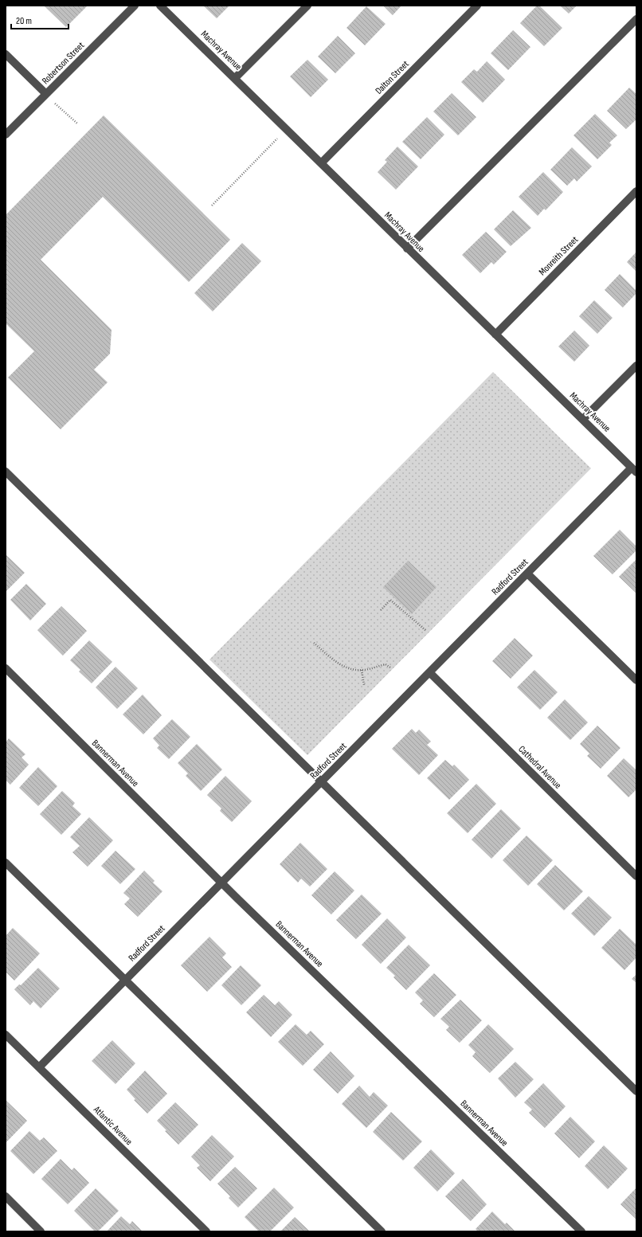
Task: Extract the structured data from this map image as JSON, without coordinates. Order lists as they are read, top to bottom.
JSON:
{
  "streets": {
    "street": [
      "Machray Avenue",
      "Robertson Street",
      "Dalton Street",
      "Monreith Street",
      "Radford Street",
      "Bannerman Avenue",
      "Cathedral Avenue",
      "Atlantic Avenue"
    ]
  },
  "crossings": [
    ["Machray Avenue", "Dalton Street"],
    ["Machray Avenue", "Monreith Street"],
    ["Machray Avenue", "Radford Street"],
    ["Radford Street", "Bannerman Avenue"],
    ["Radford Street", "Cathedral Avenue"],
    ["Radford Street", "Atlantic Avenue"]
  ],
  "scale_bar": "20 m"
}
